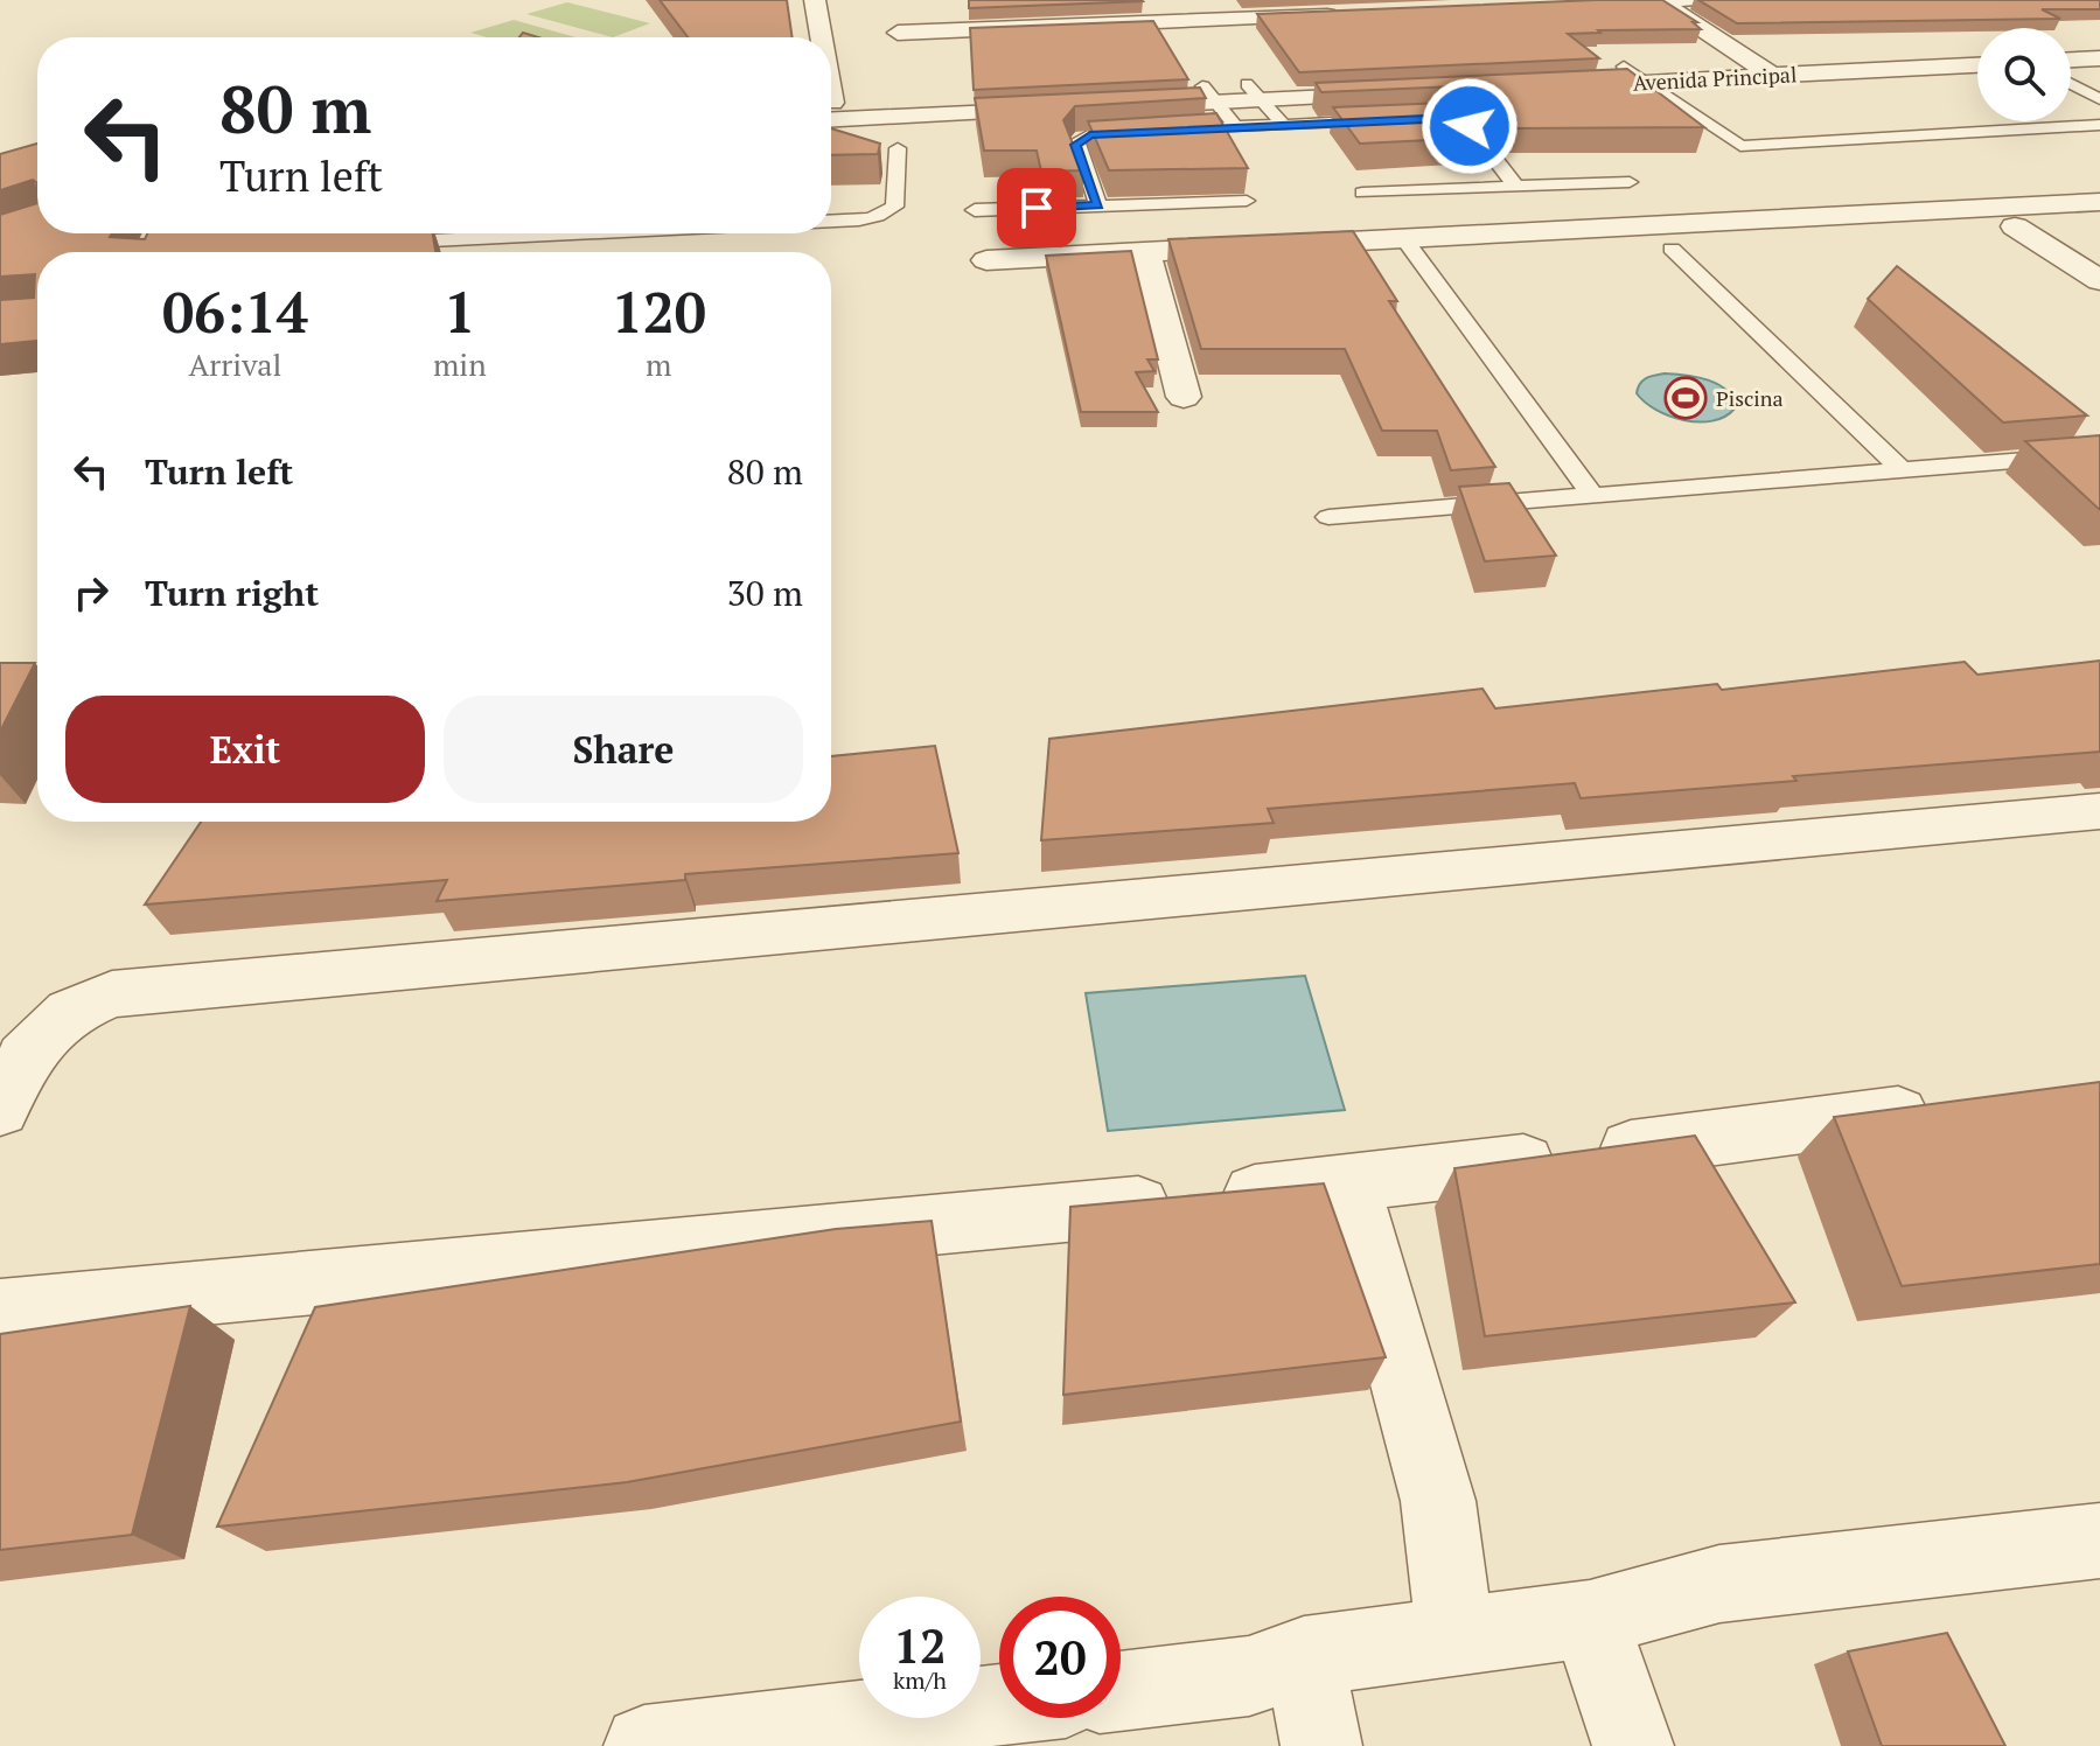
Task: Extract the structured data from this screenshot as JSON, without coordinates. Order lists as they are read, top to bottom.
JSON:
{
  "streets": {
    "street": ["Avenida Principal"]
  },
  "places": {
    "sports": ["Piscina"]
  },
  "page": {
    "turn": ["80 m", "Turn left"],
    "eta": [
      "06:14",
      "Arrival",
      "1",
      "min",
      "120",
      "m"
    ],
    "list": [
      {
        "name": "Turn left",
        "value": "80 m"
      },
      {
        "name": "Turn right",
        "value": "30 m"
      }
    ],
    "buttons": ["Exit", "Share"],
    "speed": "12 km/h",
    "limit": "20"
  }
}
